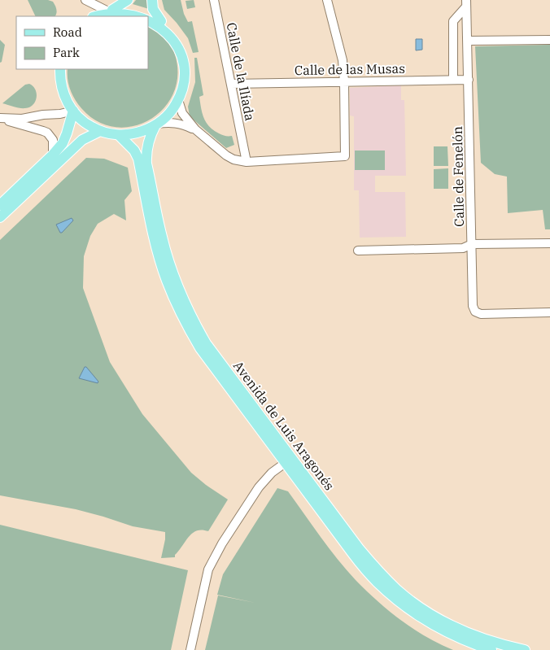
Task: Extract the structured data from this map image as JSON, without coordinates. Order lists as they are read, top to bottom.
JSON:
{
  "streets": {
    "main road": ["Avenida de Luis Aragonés"],
    "street": ["Calle de las Musas", "Calle de la Ilíada", "Calle de Fenelón"]
  },
  "crossings": [
    ["Calle de las Musas", "Calle de la Ilíada"],
    ["Calle de las Musas", "Calle de Fenelón"]
  ],
  "legend": ["Road", "Park"]
}
